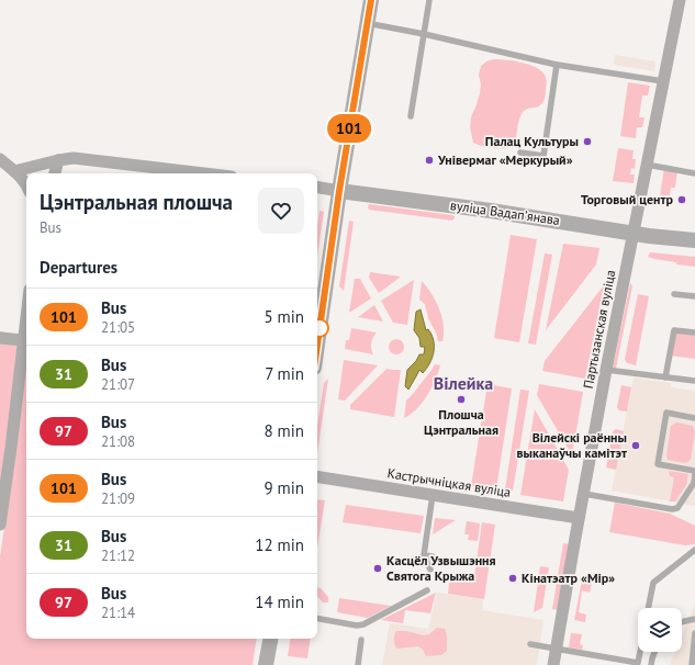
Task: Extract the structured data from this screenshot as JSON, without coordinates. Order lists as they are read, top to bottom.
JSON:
{
  "streets": {
    "street": ["вуліца Вадапʼянава", "Партызанская вуліца", "Кастрычніцкая вуліца"]
  },
  "crossings": [
    ["вуліца Вадапʼянава", "Партызанская вуліца"],
    ["Партызанская вуліца", "Кастрычніцкая вуліца"]
  ],
  "districts": ["Вілейка"],
  "places": [
    "Палац Культуры",
    "Універмаг «Меркурый»",
    "Торговый центр",
    "Плошча Цэнтральная",
    "Вілейскі раённы выканаўчы камітэт",
    "Касцёл Узвышэння Святога Крыжа",
    "Кінатэатр «Мір»"
  ],
  "lines": ["bus line 101"],
  "page": {
    "on_map": "101",
    "heading": [
      ["Цэнтральная плошча", "Bus"],
      "Departures"
    ],
    "list": [
      {
        "mark": "101",
        "name": "Bus",
        "note": "21:05",
        "value": "5 min"
      },
      {
        "mark": "31",
        "name": "Bus",
        "note": "21:07",
        "value": "7 min"
      },
      {
        "mark": "97",
        "name": "Bus",
        "note": "21:08",
        "value": "8 min"
      },
      {
        "mark": "101",
        "name": "Bus",
        "note": "21:09",
        "value": "9 min"
      },
      {
        "mark": "31",
        "name": "Bus",
        "note": "21:12",
        "value": "12 min"
      },
      {
        "mark": "97",
        "name": "Bus",
        "note": "21:14",
        "value": "14 min"
      }
    ]
  }
}
